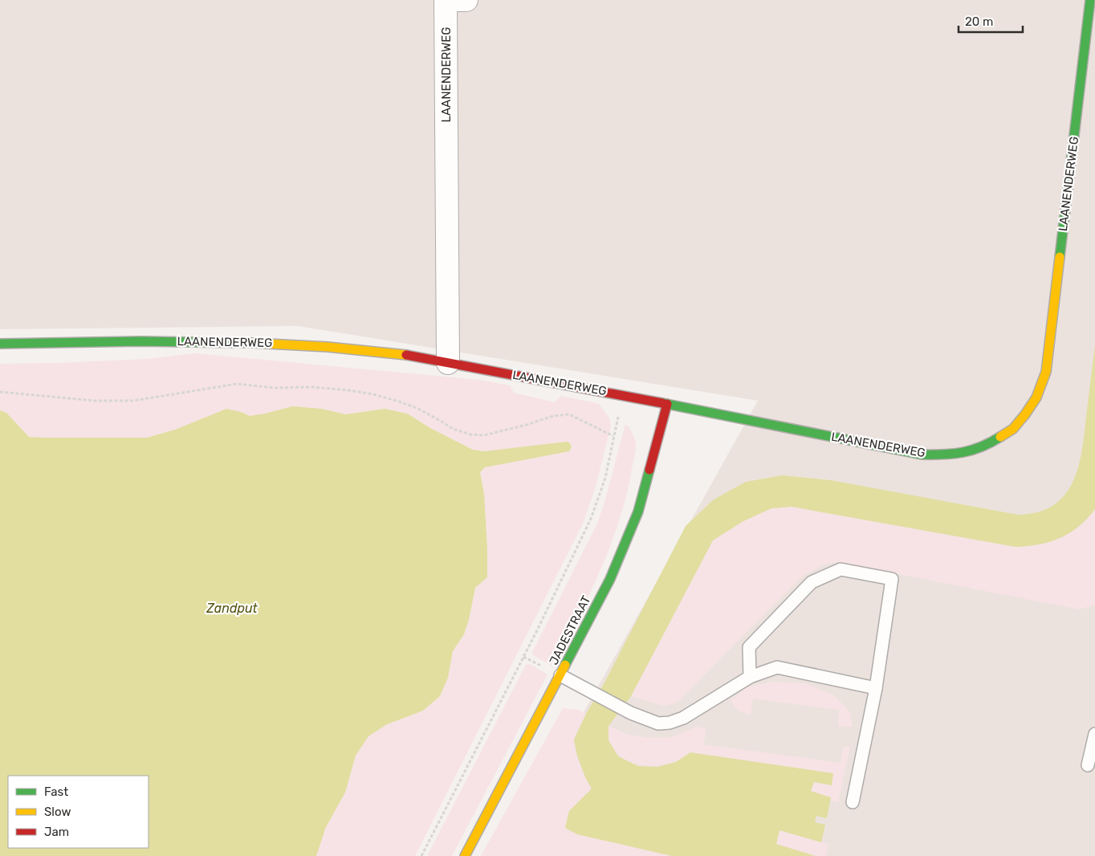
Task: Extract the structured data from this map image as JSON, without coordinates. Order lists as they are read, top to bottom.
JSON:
{
  "streets": {
    "street": ["LAANENDERWEG", "JADESTRAAT"]
  },
  "crossings": [
    ["LAANENDERWEG", "JADESTRAAT"]
  ],
  "water": ["Zandput"],
  "legend": ["Fast", "Slow", "Jam"],
  "scale_bar": "20 m"
}
